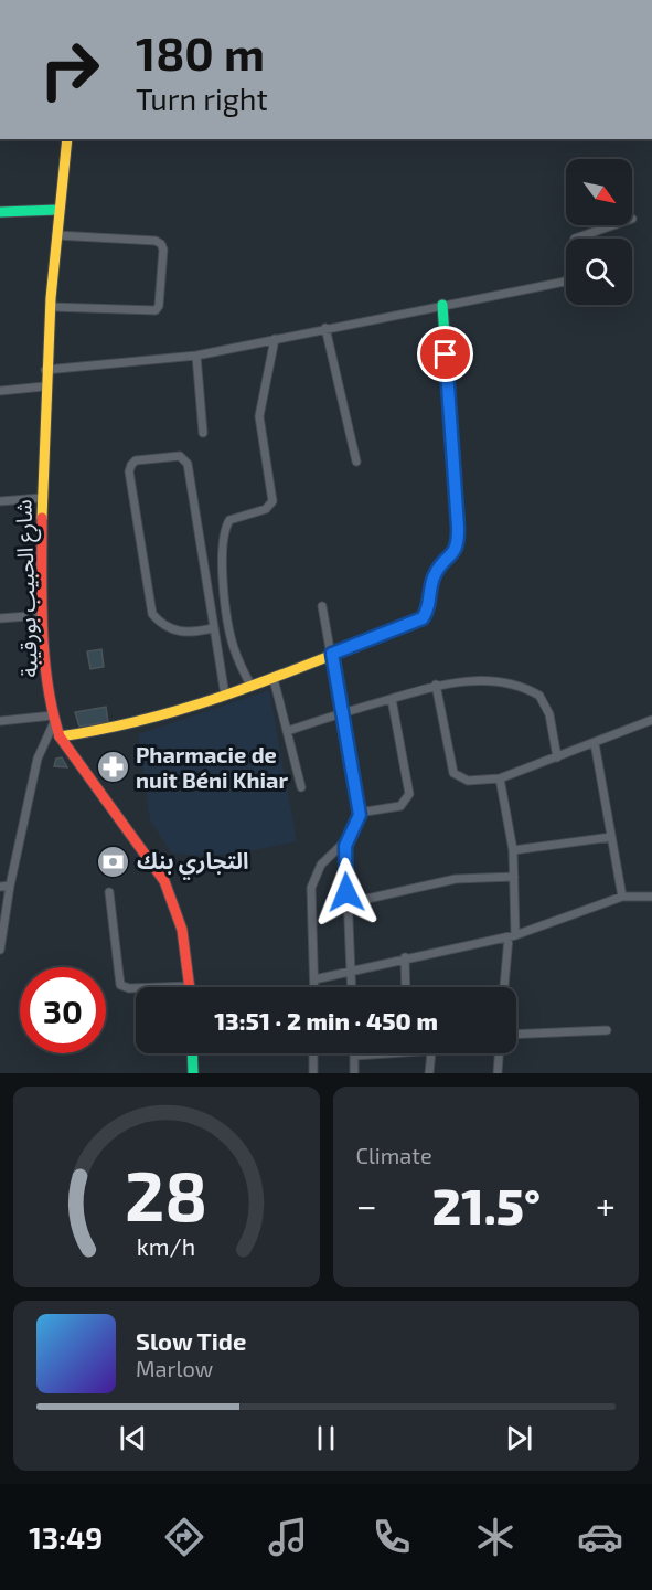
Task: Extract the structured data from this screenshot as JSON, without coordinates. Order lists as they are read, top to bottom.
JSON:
{
  "streets": {
    "main road": ["شارع الحبيب بورقيبة"]
  },
  "places": {
    "pharmacy": ["Pharmacie de nuit Béni Khiar"],
    "bank": ["التجاري بنك"]
  },
  "north": "bottom right",
  "page": {
    "turn": ["180 m", "Turn right"],
    "limit": "30",
    "trip": "13:51 · 2 min · 450 m",
    "tile": "Climate",
    "heat": ["−", "21.5°", "+"],
    "song": ["Slow Tide", "Marlow"],
    "tabs": "13:49",
    "gauge": ["28", "km/h"]
  }
}
